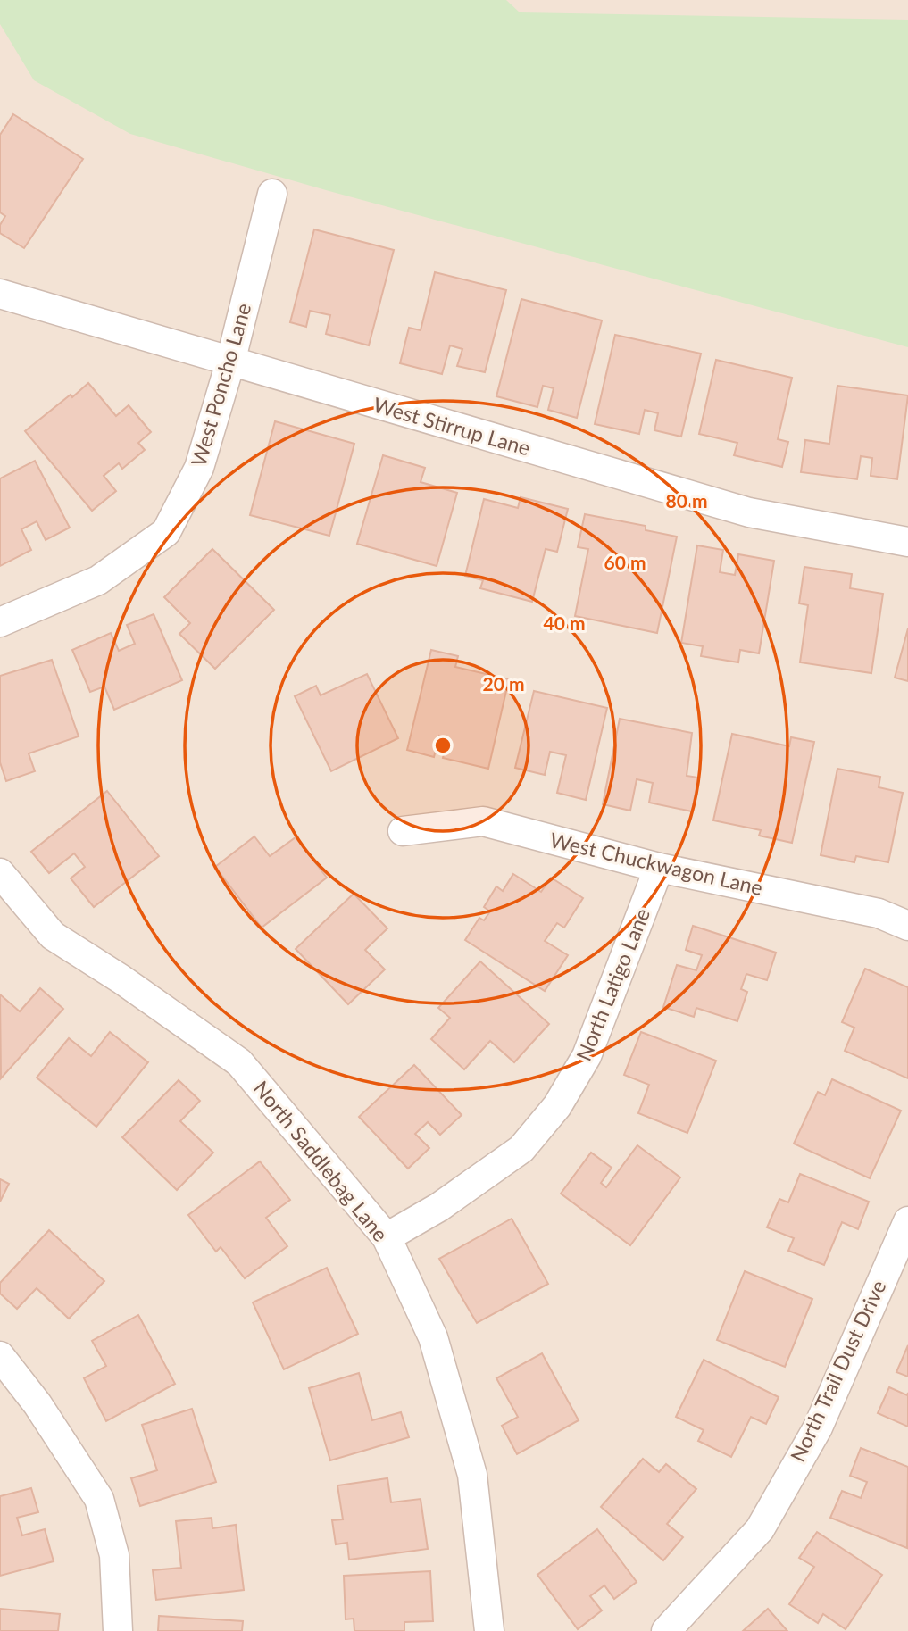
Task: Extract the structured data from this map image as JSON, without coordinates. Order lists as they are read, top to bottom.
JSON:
{
  "streets": {
    "street": [
      "West Poncho Lane",
      "West Stirrup Lane",
      "West Chuckwagon Lane",
      "North Latigo Lane",
      "North Saddlebag Lane",
      "North Trail Dust Drive"
    ]
  },
  "crossings": [
    ["West Poncho Lane", "West Stirrup Lane"],
    ["West Chuckwagon Lane", "North Latigo Lane"],
    ["North Latigo Lane", "North Saddlebag Lane"]
  ],
  "rings": [
    "80 m",
    "60 m",
    "40 m",
    "20 m"
  ]
}
